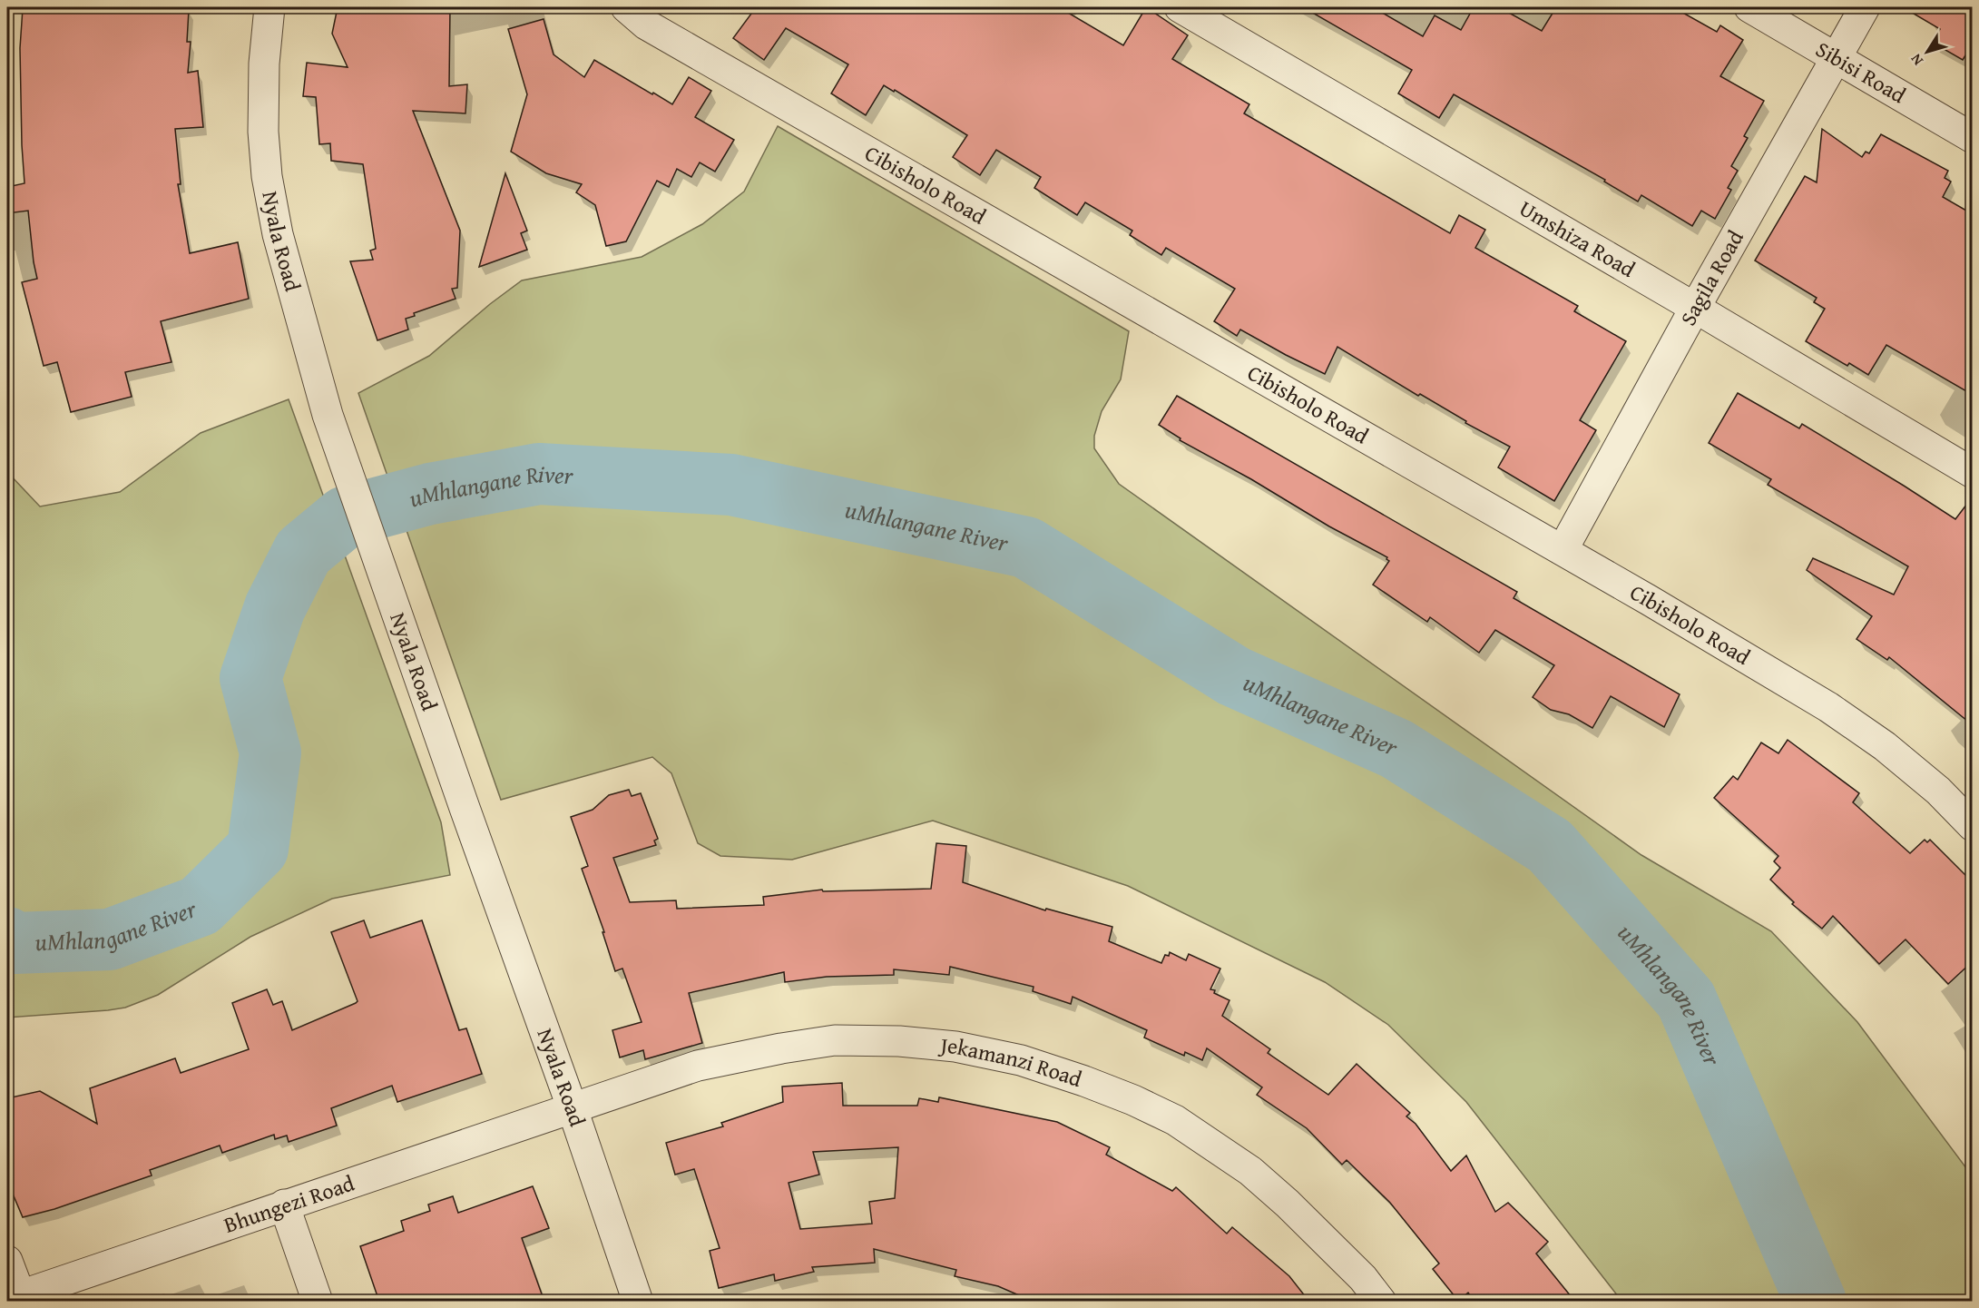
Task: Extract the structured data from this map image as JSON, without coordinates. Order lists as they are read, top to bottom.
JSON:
{
  "streets": {
    "street": [
      "Sibisi Road",
      "Cibisholo Road",
      "Umshiza Road",
      "Nyala Road",
      "Sagila Road",
      "Jekamanzi Road",
      "Bhungezi Road"
    ]
  },
  "crossings": [
    ["Sibisi Road", "Sagila Road"],
    ["Cibisholo Road", "Sagila Road"],
    ["Umshiza Road", "Sagila Road"],
    ["Nyala Road", "Jekamanzi Road"],
    ["Nyala Road", "Bhungezi Road"],
    ["Jekamanzi Road", "Bhungezi Road"]
  ],
  "water": ["uMhlangane River"],
  "north": "bottom left"
}
